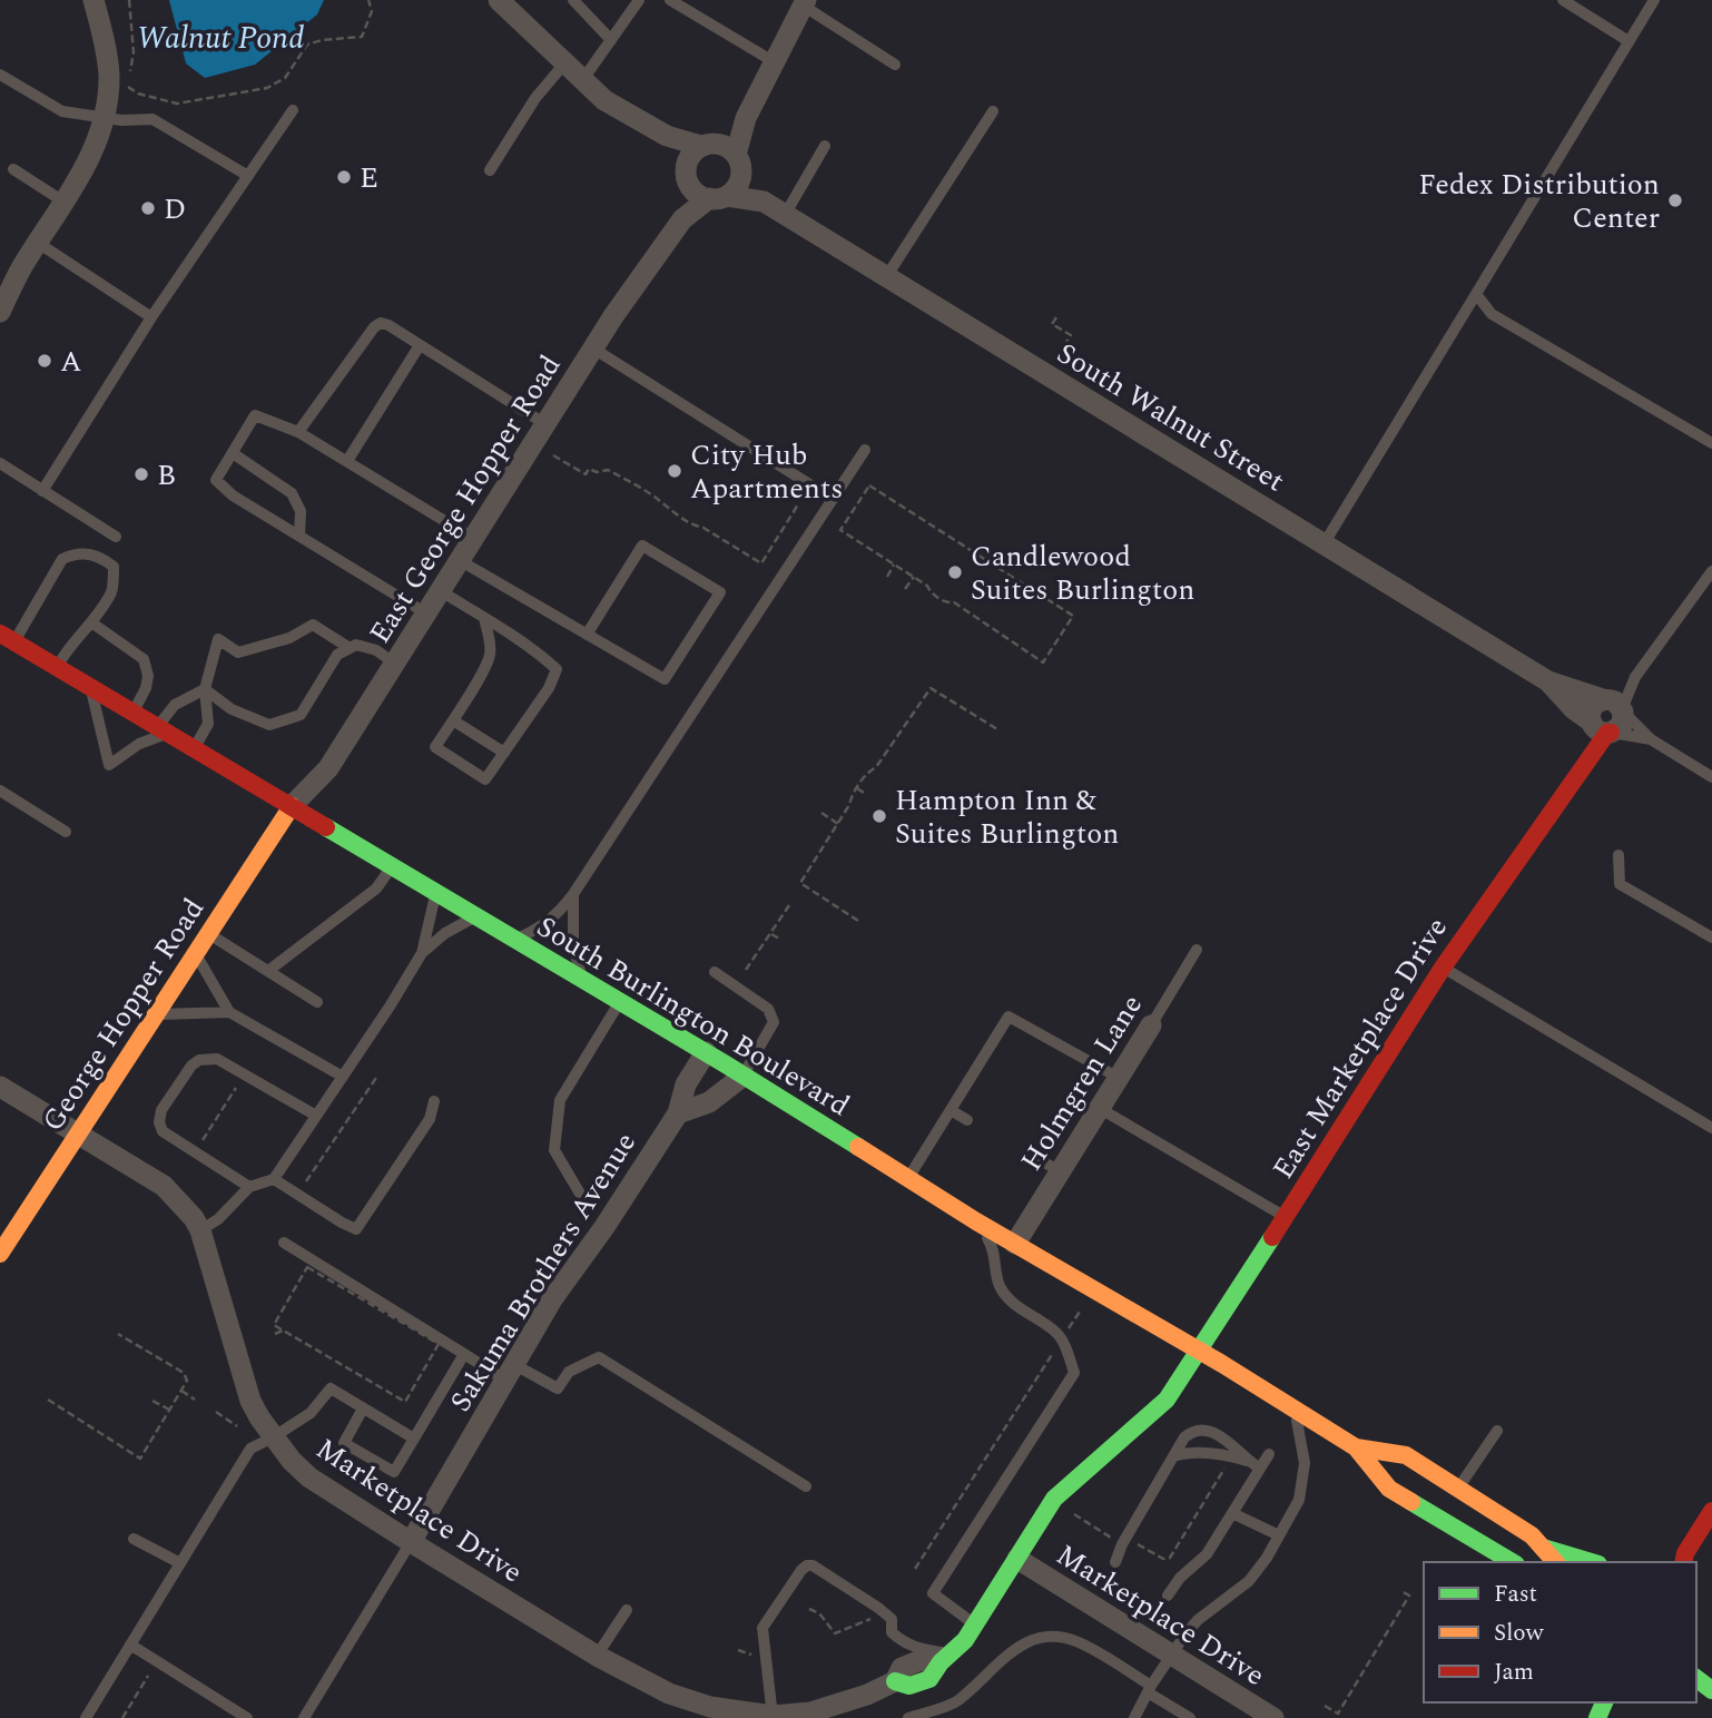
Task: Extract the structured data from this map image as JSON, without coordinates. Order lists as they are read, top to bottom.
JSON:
{
  "streets": {
    "main road": ["George Hopper Road", "South Burlington Boulevard", "East Marketplace Drive"],
    "street": [
      "South Walnut Street",
      "East George Hopper Road",
      "Holmgren Lane",
      "Sakuma Brothers Avenue",
      "Marketplace Drive"
    ]
  },
  "crossings": [
    ["South Walnut Street", "East George Hopper Road"],
    ["South Walnut Street", "East Marketplace Drive"],
    ["East George Hopper Road", "George Hopper Road"],
    ["East George Hopper Road", "South Burlington Boulevard"],
    ["George Hopper Road", "South Burlington Boulevard"],
    ["George Hopper Road", "Marketplace Drive"],
    ["South Burlington Boulevard", "East Marketplace Drive"],
    ["South Burlington Boulevard", "Holmgren Lane"],
    ["South Burlington Boulevard", "Sakuma Brothers Avenue"],
    ["East Marketplace Drive", "Marketplace Drive"],
    ["Sakuma Brothers Avenue", "Marketplace Drive"]
  ],
  "water": ["Walnut Pond"],
  "places": [
    "E",
    "Fedex Distribution Center",
    "D",
    "A",
    "City Hub Apartments",
    "B",
    "Candlewood Suites Burlington",
    "Hampton Inn & Suites Burlington"
  ],
  "legend": ["Fast", "Slow", "Jam"]
}
